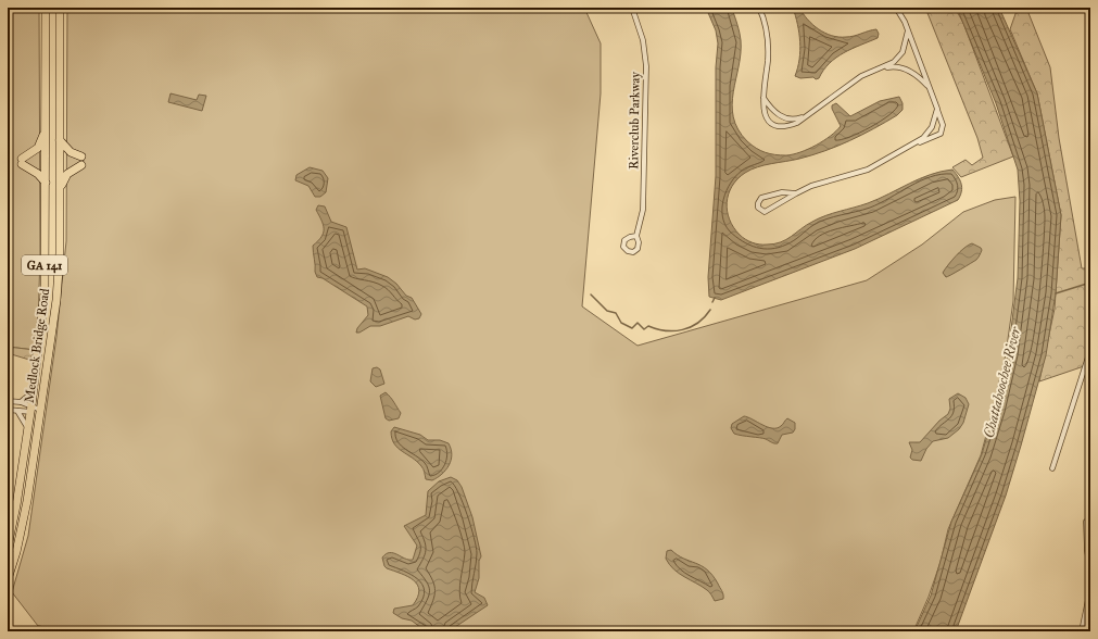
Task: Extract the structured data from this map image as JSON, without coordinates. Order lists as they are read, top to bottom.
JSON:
{
  "streets": {
    "highway": ["GA 141", "Medlock Bridge Road"],
    "street": ["Riverclub Parkway"]
  },
  "water": ["Chattahoochee River"]
}
